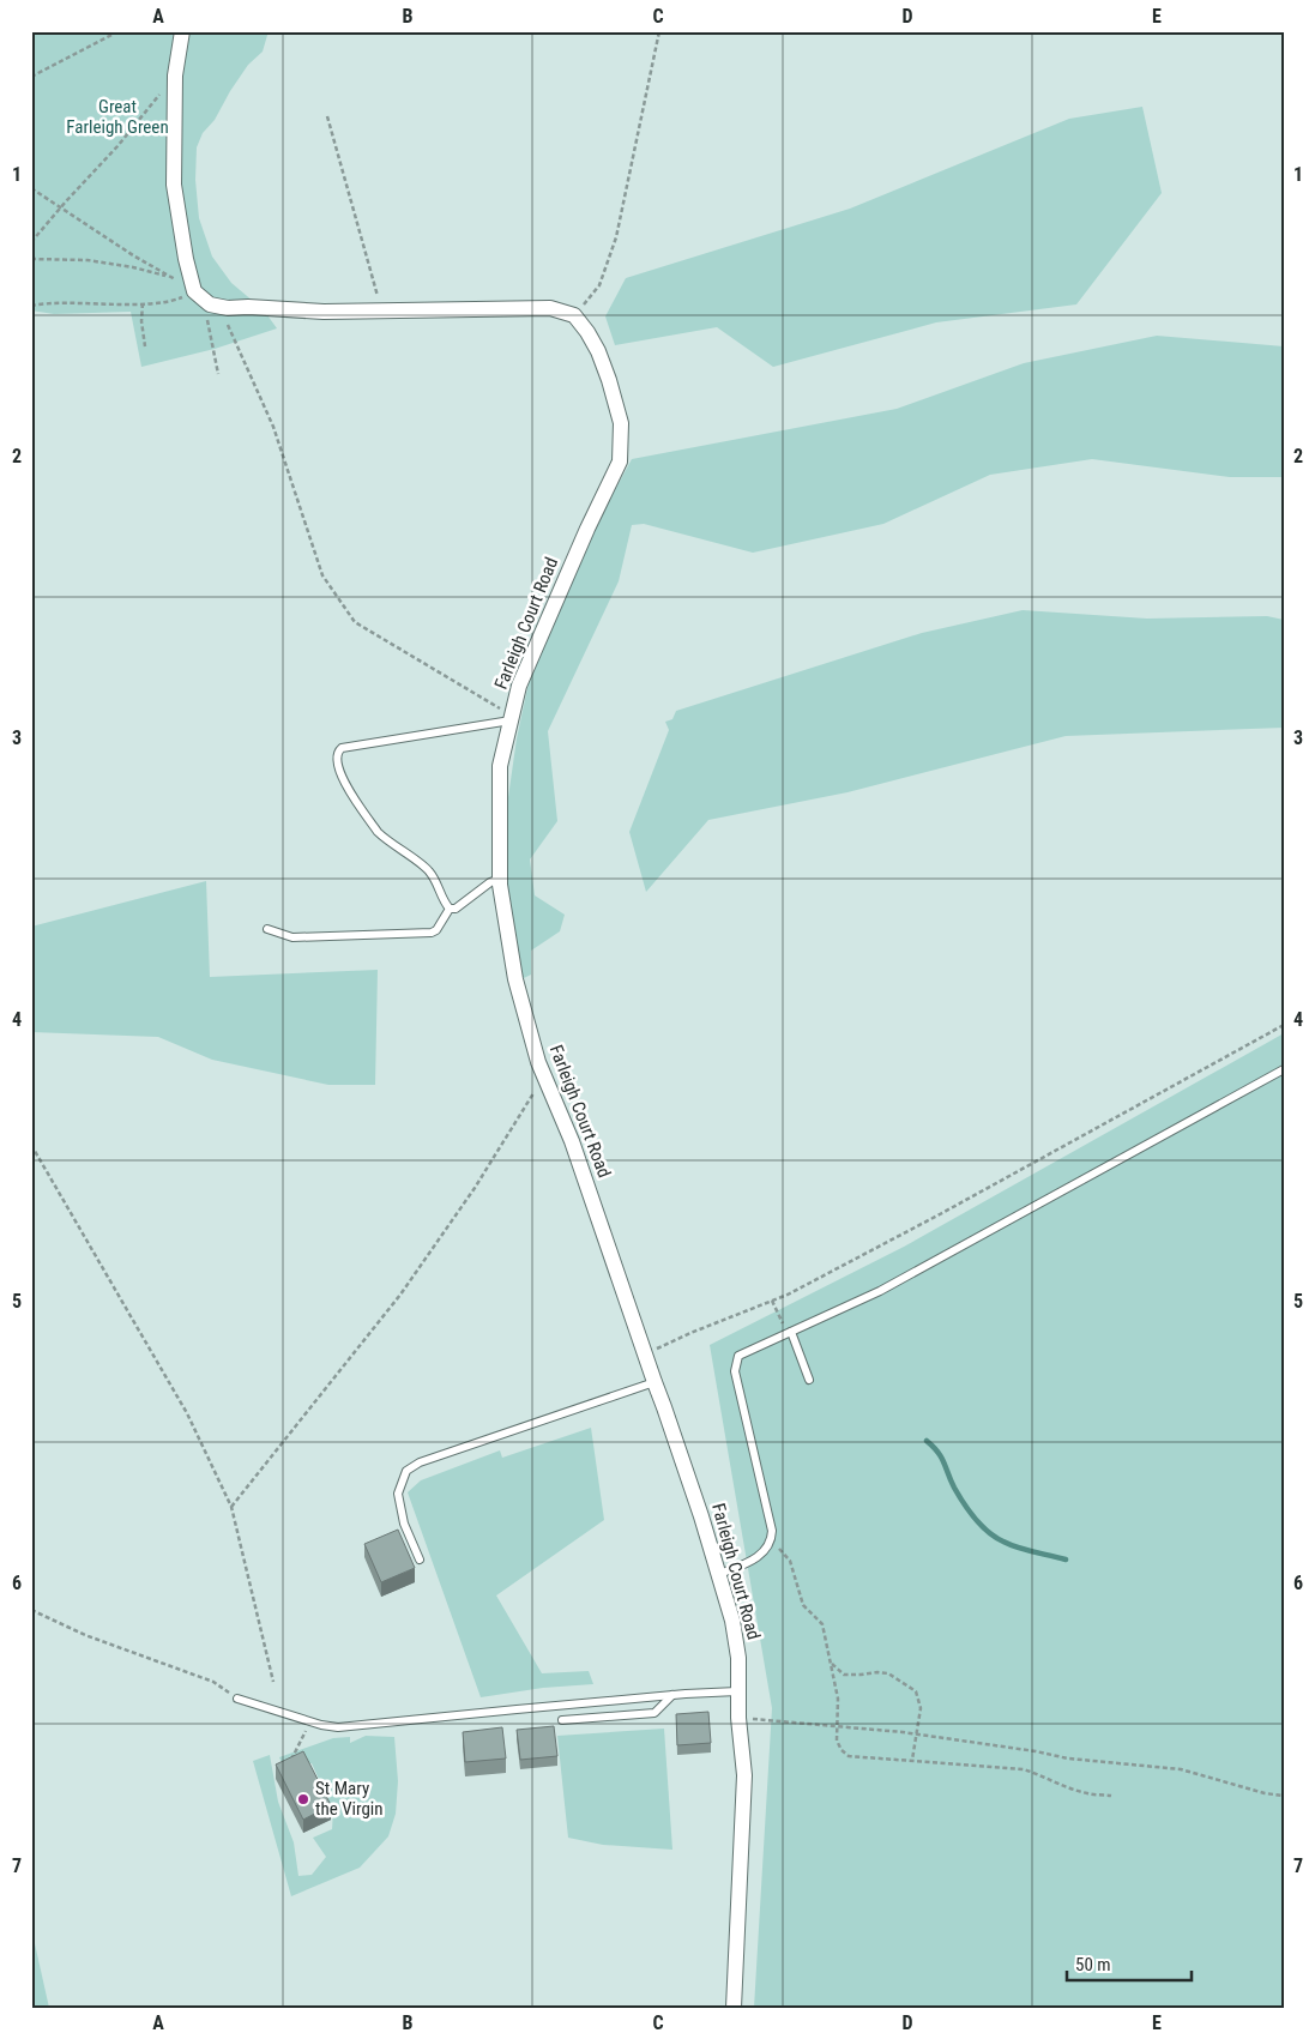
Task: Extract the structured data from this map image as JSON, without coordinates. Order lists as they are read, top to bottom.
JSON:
{
  "streets": {
    "street": ["Farleigh Court Road"]
  },
  "parks": ["Great Farleigh Green"],
  "places": ["St Mary the Virgin"],
  "scale_bar": "50 m",
  "grid": {
    "columns": [
      "A",
      "B",
      "C",
      "D",
      "E"
    ],
    "rows": [
      "1",
      "2",
      "3",
      "4",
      "5",
      "6",
      "7"
    ]
  }
}
